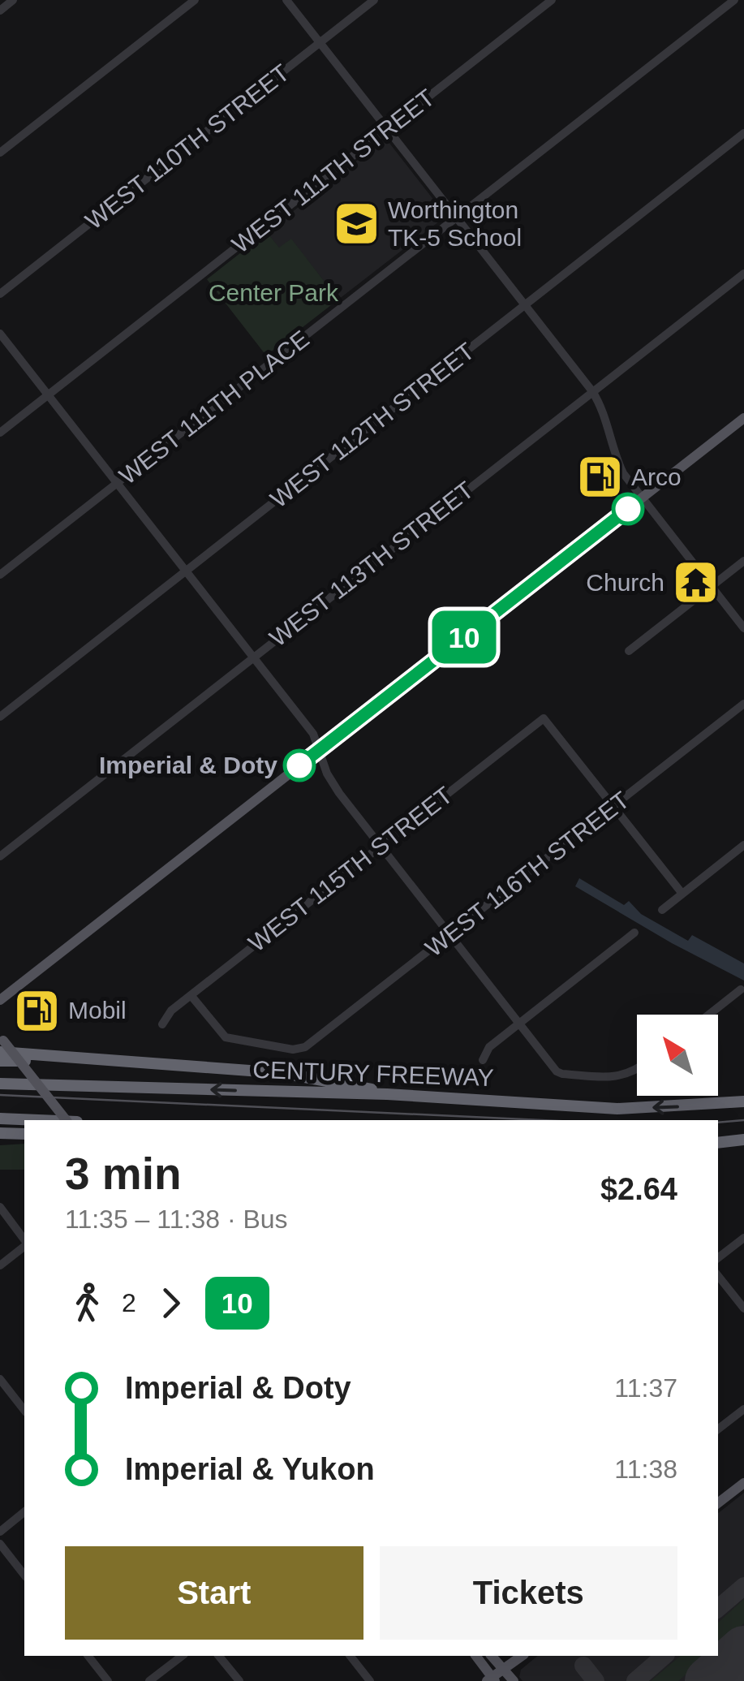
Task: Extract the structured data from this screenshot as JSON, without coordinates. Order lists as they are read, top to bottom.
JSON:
{
  "streets": {
    "highway": ["CENTURY FREEWAY"],
    "street": [
      "WEST 110TH STREET",
      "WEST 111TH STREET",
      "WEST 111TH PLACE",
      "WEST 112TH STREET",
      "WEST 113TH STREET",
      "WEST 115TH STREET",
      "WEST 116TH STREET"
    ]
  },
  "crossings": [
    ["WEST 115TH STREET", "WEST 116TH STREET"]
  ],
  "parks": ["Center Park"],
  "places": {
    "school or university": ["Worthington TK-5 School"],
    "fuel station": ["Arco", "Mobil"],
    "temple": ["Church"],
    "other": ["Imperial & Doty"]
  },
  "lines": ["bus line 10"],
  "north": "top left",
  "page": {
    "on_map": "10",
    "heading": ["3 min", "11:35 – 11:38 · Bus", "$2.64"],
    "legs": ["2", "10"],
    "list": [
      {
        "name": "Imperial & Doty",
        "value": "11:37"
      },
      {
        "name": "Imperial & Yukon",
        "value": "11:38"
      }
    ],
    "buttons": ["Start", "Tickets"]
  }
}
